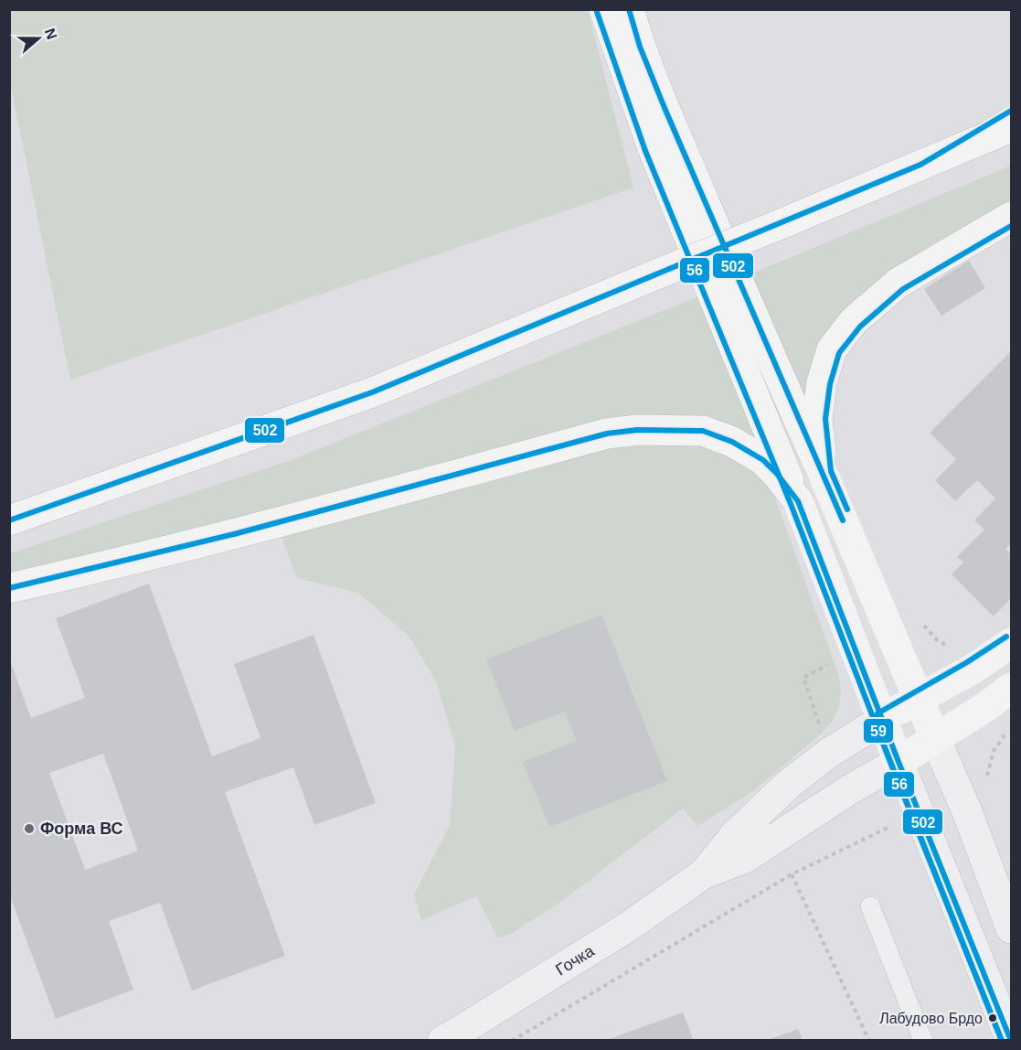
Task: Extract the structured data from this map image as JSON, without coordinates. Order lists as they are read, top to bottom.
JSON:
{
  "streets": {
    "main road": ["Гочка"]
  },
  "places": ["Форма ВС", "Лабудово Брдо"],
  "lines": ["transit line 502", "transit line 56", "transit line 59"],
  "north": "right"
}
